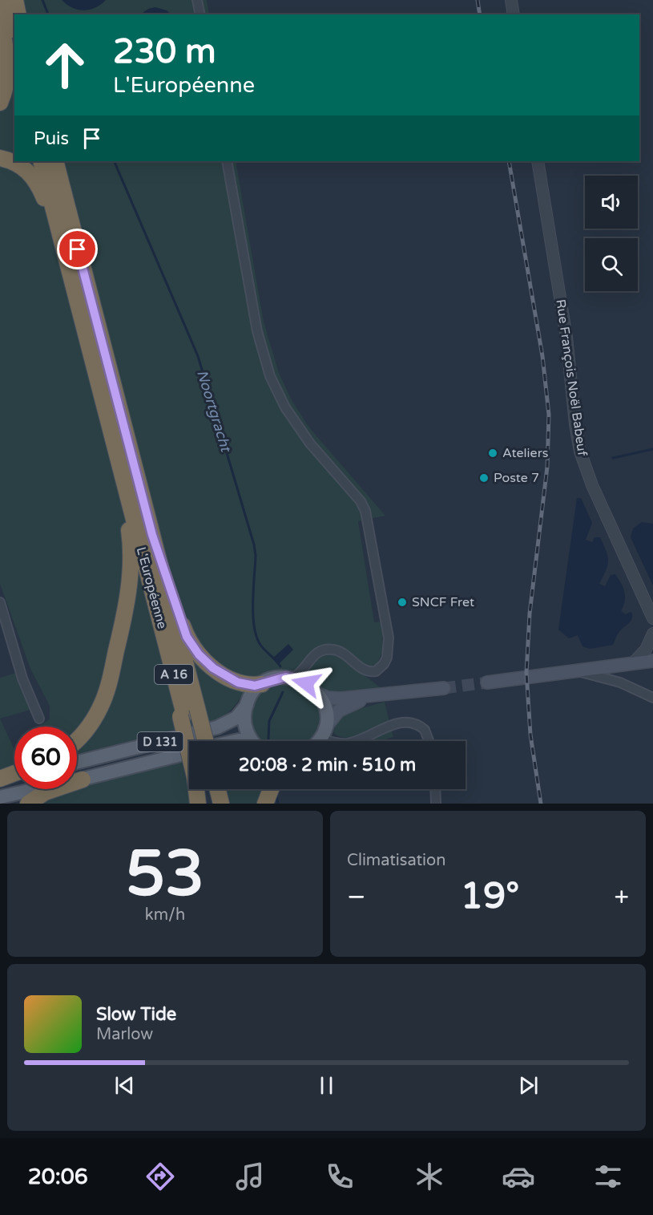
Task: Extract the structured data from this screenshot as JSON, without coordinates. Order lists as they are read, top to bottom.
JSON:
{
  "streets": {
    "highway": ["L'Européenne", "A 16"],
    "main road": ["D 131"],
    "street": ["Rue François Noël Babeuf"]
  },
  "water": ["Noortgracht"],
  "places": ["Ateliers", "Poste 7", "SNCF Fret"],
  "page": {
    "turn": ["230 m", "L'Européenne"],
    "then": "Puis",
    "limit": "60",
    "trip": "20:08 · 2 min · 510 m",
    "tile": [
      ["53", "km/h"],
      "Climatisation"
    ],
    "heat": ["−", "19°", "+"],
    "song": ["Slow Tide", "Marlow"],
    "tabs": "20:06"
  }
}
